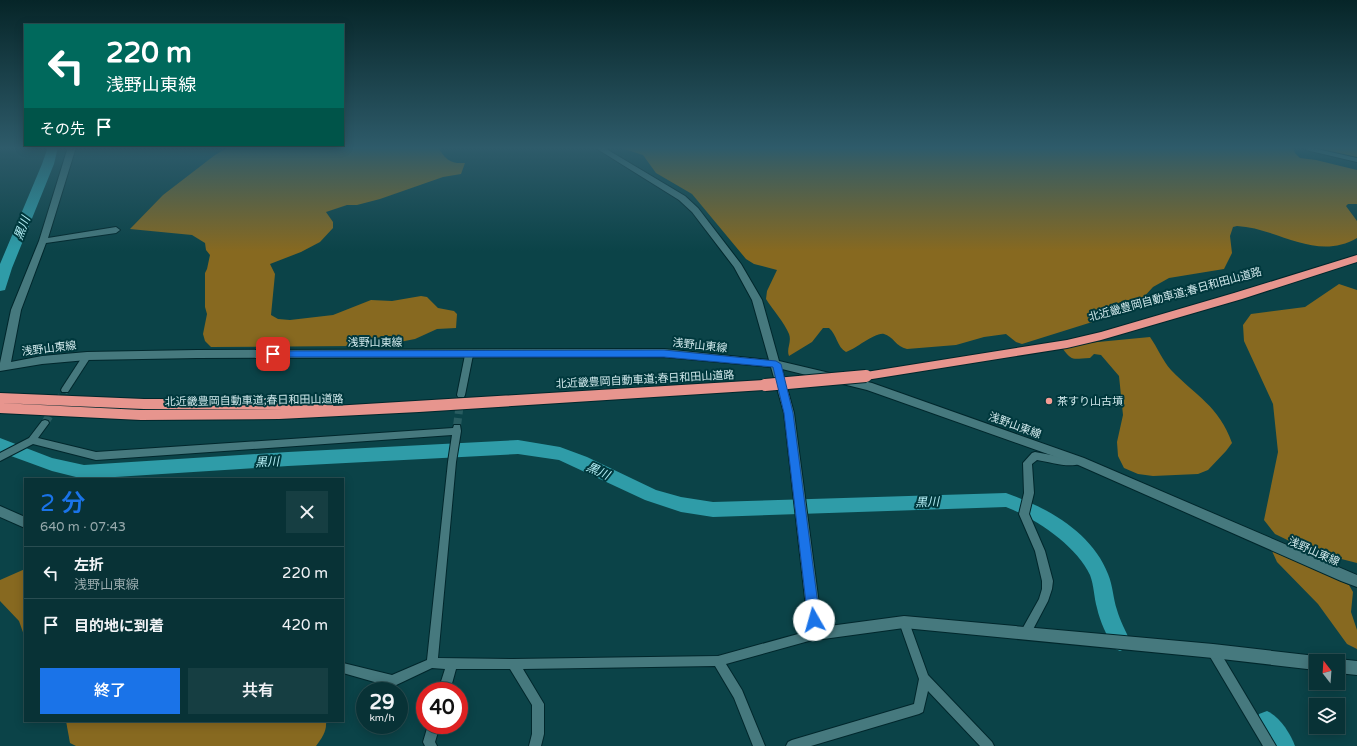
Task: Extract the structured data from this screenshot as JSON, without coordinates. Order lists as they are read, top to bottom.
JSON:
{
  "streets": {
    "highway": ["北近畿豊岡自動車道;春日和田山道路"],
    "street": ["浅野山東線"]
  },
  "water": ["黒川"],
  "places": ["茶すり山古墳"],
  "north": "top",
  "page": {
    "turn": ["220 m", "浅野山東線"],
    "then": "その先",
    "heading": ["2 分", "640 m · 07:43"],
    "list": [
      {
        "name": "左折",
        "note": "浅野山東線",
        "value": "220 m"
      },
      {
        "name": "目的地に到着",
        "value": "420 m"
      }
    ],
    "buttons": ["終了", "共有"],
    "speed": "29 km/h",
    "limit": "40"
  }
}
